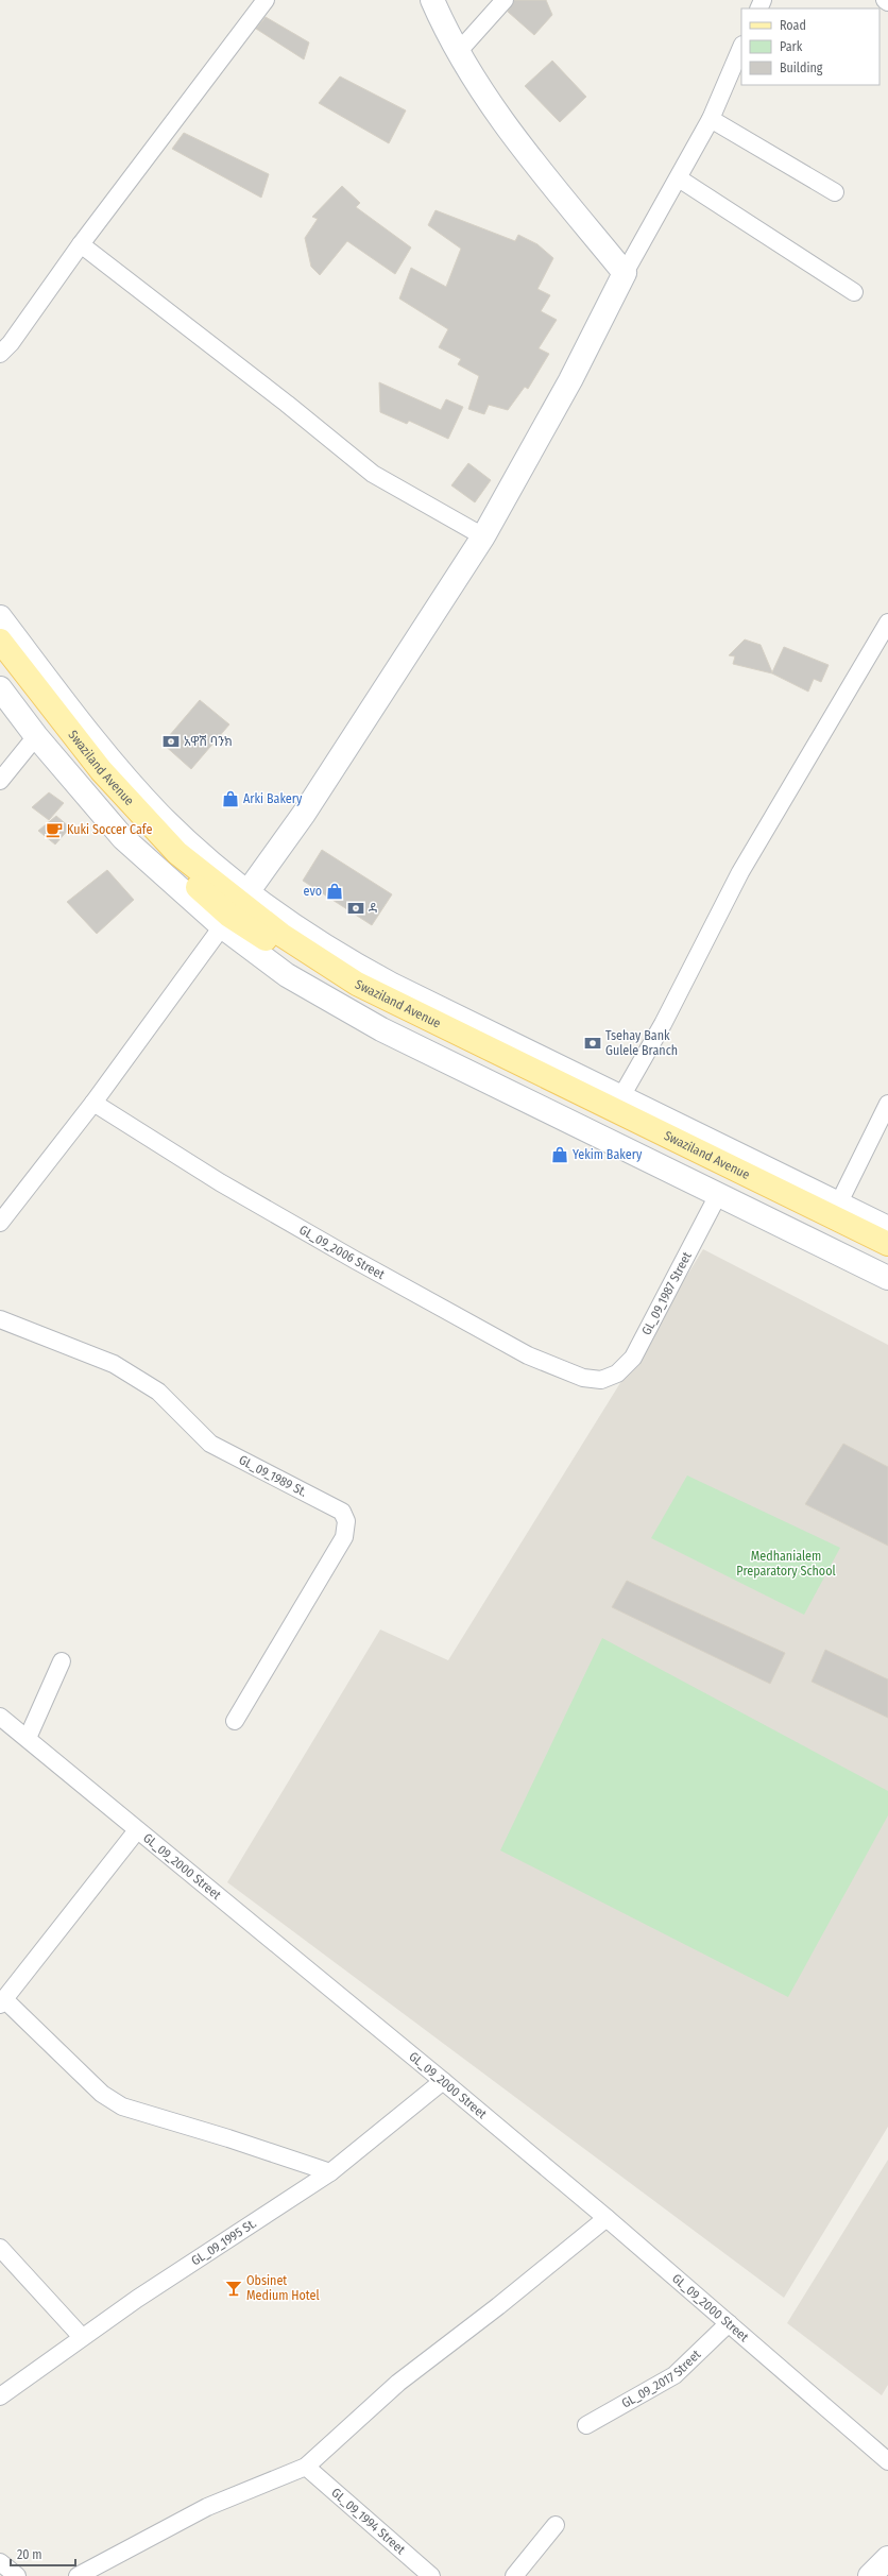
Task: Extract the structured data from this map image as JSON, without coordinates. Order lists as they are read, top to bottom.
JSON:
{
  "streets": {
    "main road": ["Swaziland Avenue"],
    "street": [
      "GL_09_2006 Street",
      "GL_09_1987 Street",
      "GL_09_1989 St.",
      "GL_09_2000 Street",
      "GL_09_1995 St.",
      "GL_09_2017 Street",
      "GL_09_1994 Street"
    ]
  },
  "crossings": [
    ["GL_09_2006 Street", "GL_09_1987 Street"],
    ["GL_09_2000 Street", "GL_09_1995 St."],
    ["GL_09_2000 Street", "GL_09_2017 Street"]
  ],
  "parks": ["Medhanialem Preparatory School"],
  "places": {
    "bank": ["አዋሽ ባንክ", "ዳ", "Tsehay Bank Gulele Branch"],
    "shop": ["Arki Bakery", "evo", "Yekim Bakery"],
    "cafe": ["Kuki Soccer Cafe"],
    "bar": ["Obsinet Medium Hotel"]
  },
  "legend": ["Road", "Park", "Building"],
  "scale_bar": "20 m"
}
